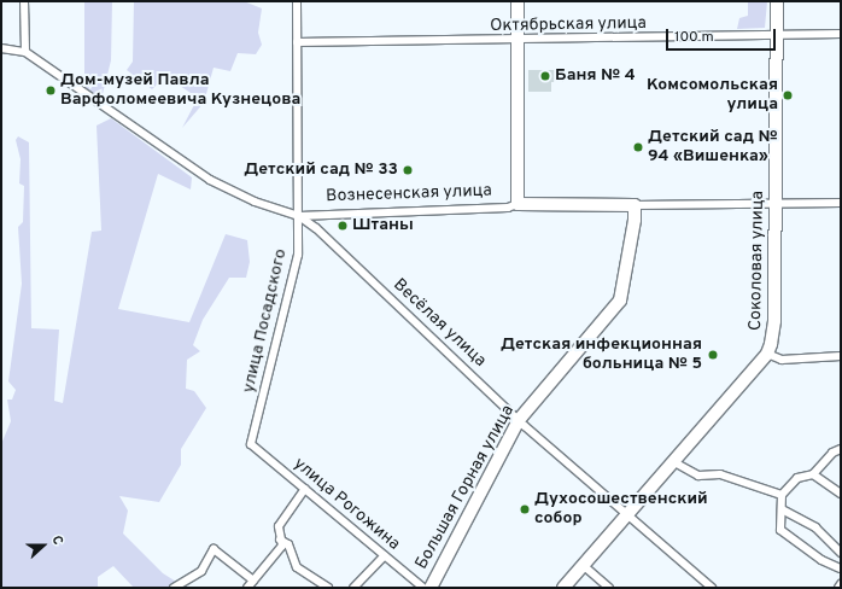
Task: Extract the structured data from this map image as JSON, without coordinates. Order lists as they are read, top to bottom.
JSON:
{
  "streets": {
    "main road": ["Вознесенская улица", "Соколовая улица", "Большая Горная улица"],
    "street": [
      "Октябрьская улица",
      "улица Посадского",
      "Весёлая улица",
      "улица Рогожина"
    ]
  },
  "crossings": [
    ["Октябрьская улица", "Соколовая улица"],
    ["Октябрьская улица", "улица Посадского"],
    ["Вознесенская улица", "Соколовая улица"],
    ["Вознесенская улица", "улица Посадского"],
    ["Вознесенская улица", "Весёлая улица"],
    ["Вознесенская улица", "Большая Горная улица"],
    ["Соколовая улица", "Весёлая улица"],
    ["улица Посадского", "Весёлая улица"],
    ["улица Посадского", "улица Рогожина"],
    ["Весёлая улица", "Большая Горная улица"]
  ],
  "places": [
    "Баня № 4",
    "Дом-музей Павла Варфоломеевича Кузнецова",
    "Комсомольская улица",
    "Детский сад № 94 «Вишенка»",
    "Детский сад № 33",
    "Штаны",
    "Детская инфекционная больница № 5",
    "Духосошественский собор"
  ],
  "scale_bar": "100 m",
  "north": "right"
}
